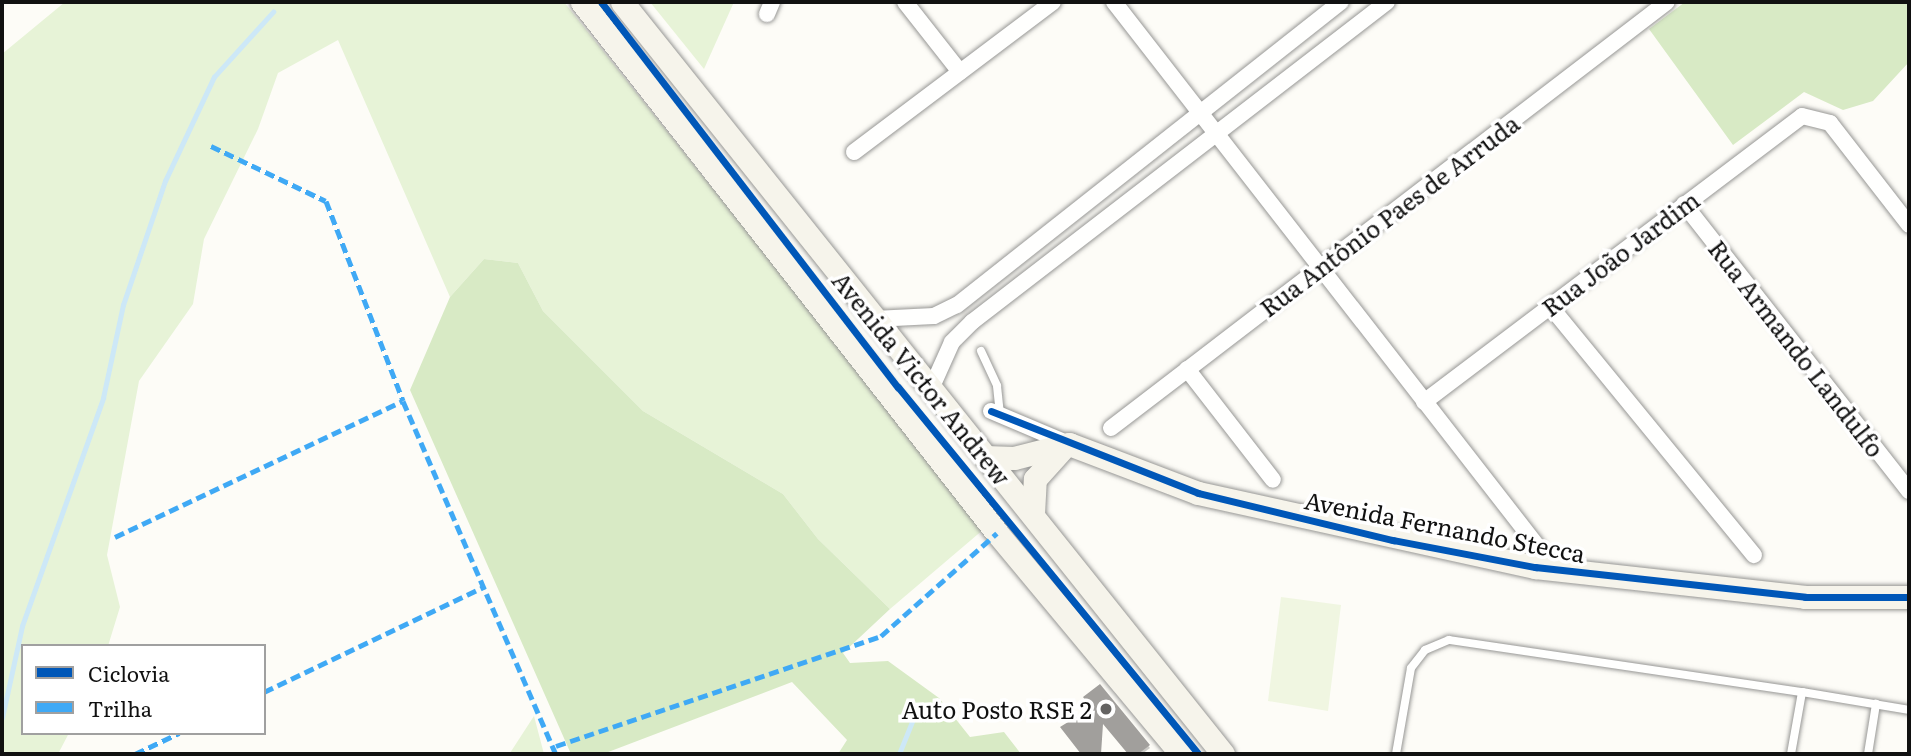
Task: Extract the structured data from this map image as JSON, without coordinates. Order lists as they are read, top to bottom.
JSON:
{
  "streets": {
    "main road": ["Avenida Victor Andrew", "Avenida Fernando Stecca"],
    "street": ["Rua Antônio Paes de Arruda", "Rua João Jardim", "Rua Armando Landulfo"]
  },
  "crossings": [
    ["Rua João Jardim", "Rua Armando Landulfo"]
  ],
  "places": ["Auto Posto RSE 2"],
  "legend": ["Ciclovia", "Trilha"]
}
